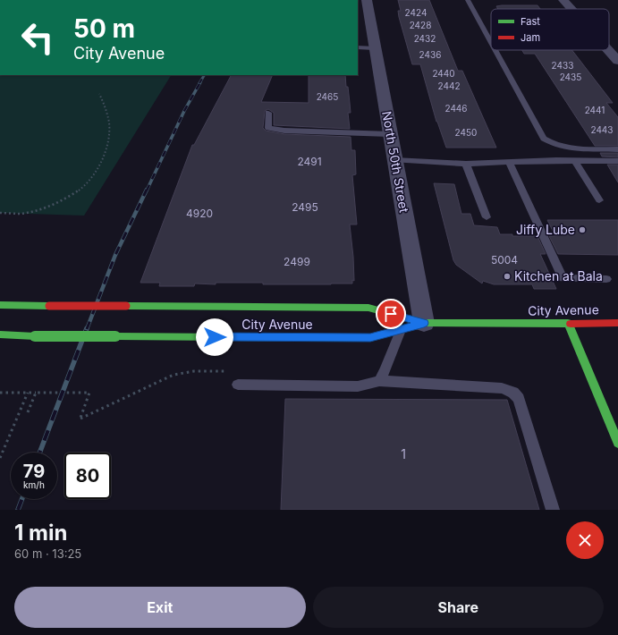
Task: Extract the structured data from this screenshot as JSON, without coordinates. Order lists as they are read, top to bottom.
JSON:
{
  "streets": {
    "main road": ["City Avenue"],
    "street": ["North 50th Street"]
  },
  "crossings": [
    ["North 50th Street", "City Avenue"]
  ],
  "places": ["Jiffy Lube", "Kitchen at Bala"],
  "house_numbers": [
    "2424",
    "2428",
    "2432",
    "2436",
    "2433",
    "2440",
    "2435",
    "2442",
    "2465",
    "2446",
    "2441",
    "2443",
    "2450",
    "2491",
    "2495",
    "4920",
    "5004",
    "2499",
    "1"
  ],
  "legend": ["Fast", "Jam"],
  "page": {
    "turn": ["50 m", "City Avenue"],
    "speed": "79 km/h",
    "limit": "80",
    "heading": ["1 min", "60 m · 13:25"],
    "buttons": ["Exit", "Share"]
  }
}
